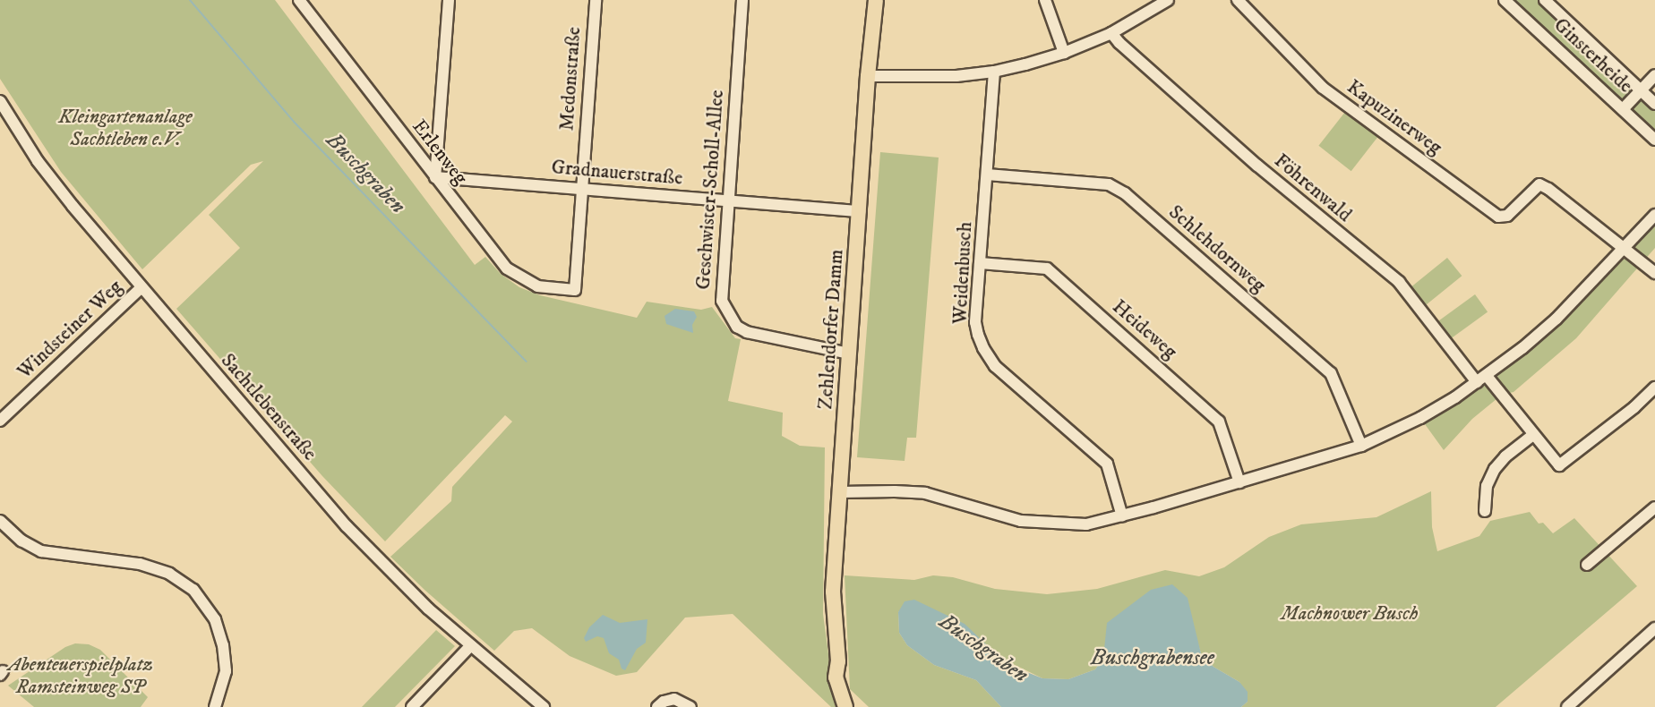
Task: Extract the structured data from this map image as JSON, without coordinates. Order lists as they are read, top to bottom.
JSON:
{
  "streets": {
    "main road": ["Zehlendorfer Damm"],
    "street": [
      "Ginsterheide",
      "Medonstraße",
      "Kapuzinerweg",
      "Erlenweg",
      "Gradnauerstraße",
      "Föhrenwald",
      "Geschwister-Scholl-Allee",
      "Schlehdornweg",
      "Weidenbusch",
      "Windsteiner Weg",
      "Heideweg",
      "Sachtlebenstraße"
    ]
  },
  "crossings": [
    ["Medonstraße", "Erlenweg"],
    ["Medonstraße", "Gradnauerstraße"],
    ["Erlenweg", "Gradnauerstraße"],
    ["Gradnauerstraße", "Geschwister-Scholl-Allee"],
    ["Gradnauerstraße", "Zehlendorfer Damm"],
    ["Geschwister-Scholl-Allee", "Zehlendorfer Damm"],
    ["Schlehdornweg", "Weidenbusch"],
    ["Weidenbusch", "Heideweg"],
    ["Windsteiner Weg", "Sachtlebenstraße"]
  ],
  "water": ["Buschgraben", "Buschgrabensee"],
  "parks": ["Kleingartenanlage Sachtleben e.V.", "Machnower Busch", "Abenteuerspielplatz Ramsteinweg SP"]
}
